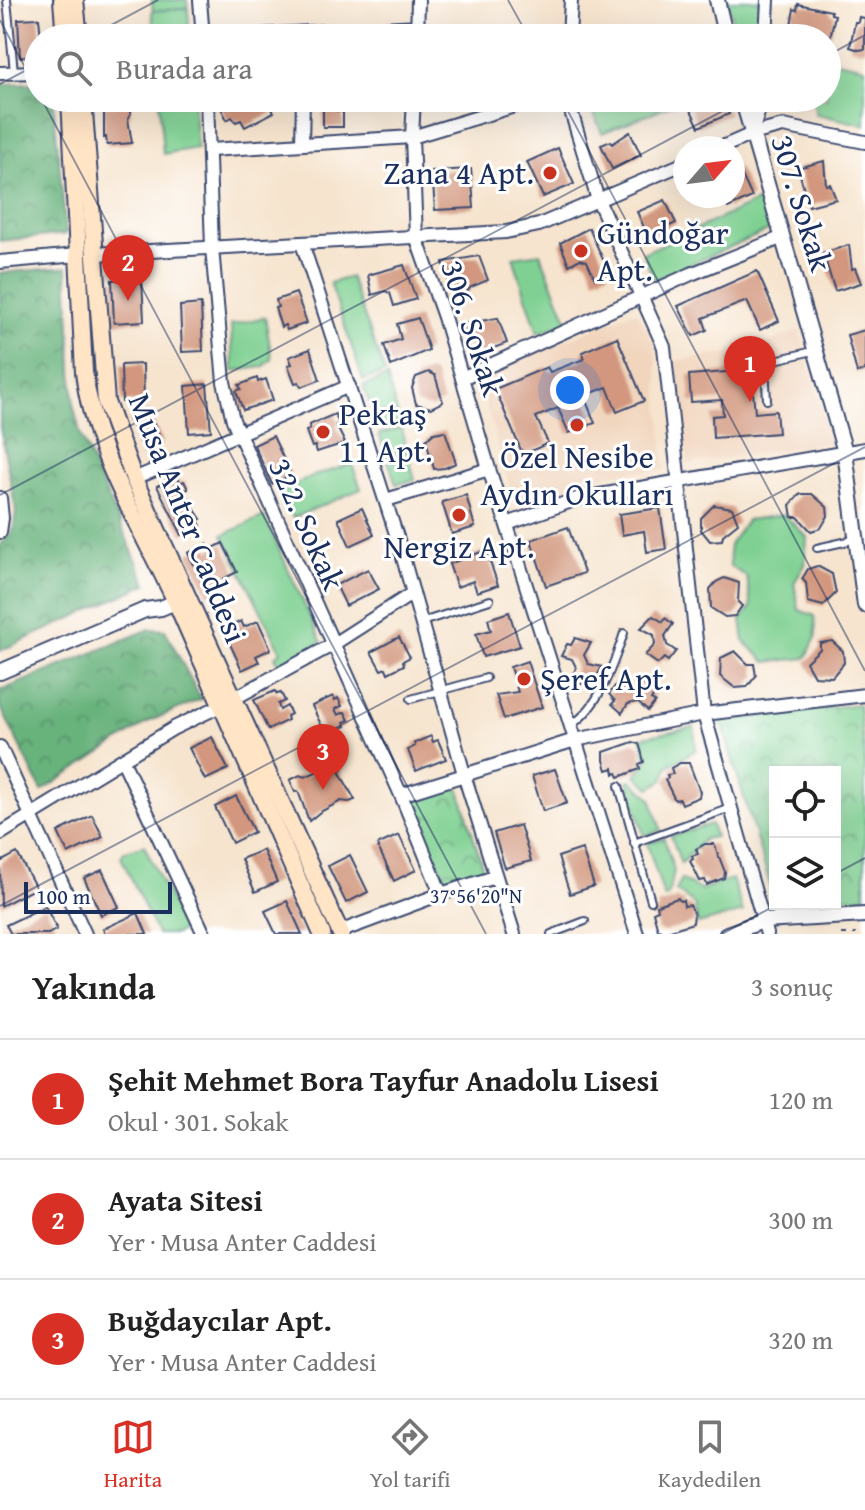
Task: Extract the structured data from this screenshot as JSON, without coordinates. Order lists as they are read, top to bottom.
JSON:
{
  "streets": {
    "main road": ["Musa Anter Caddesi"],
    "street": ["307. Sokak", "306. Sokak", "322. Sokak"]
  },
  "places": [
    "Zana 4 Apt.",
    "Gündoğar Apt.",
    "Özel Nesibe Aydın Okulları",
    "Pektaş 11 Apt.",
    "Nergiz Apt.",
    "Şeref Apt."
  ],
  "scale_bar": "100 m",
  "north": "top right",
  "page": {
    "search": "Burada ara",
    "pins": ["2", "1", "3"],
    "scale": "100 m",
    "heading": ["Yakında", "3 sonuç"],
    "list": [
      {
        "mark": "1",
        "name": "Şehit Mehmet Bora Tayfur Anadolu Lisesi",
        "note": "Okul · 301. Sokak",
        "value": "120 m"
      },
      {
        "mark": "2",
        "name": "Ayata Sitesi",
        "note": "Yer · Musa Anter Caddesi",
        "value": "300 m"
      },
      {
        "mark": "3",
        "name": "Buğdaycılar Apt.",
        "note": "Yer · Musa Anter Caddesi",
        "value": "320 m"
      }
    ],
    "nav": ["Harita", "Yol tarifi", "Kaydedilen"]
  },
  "coordinates": ["37°56'20\"N"]
}
